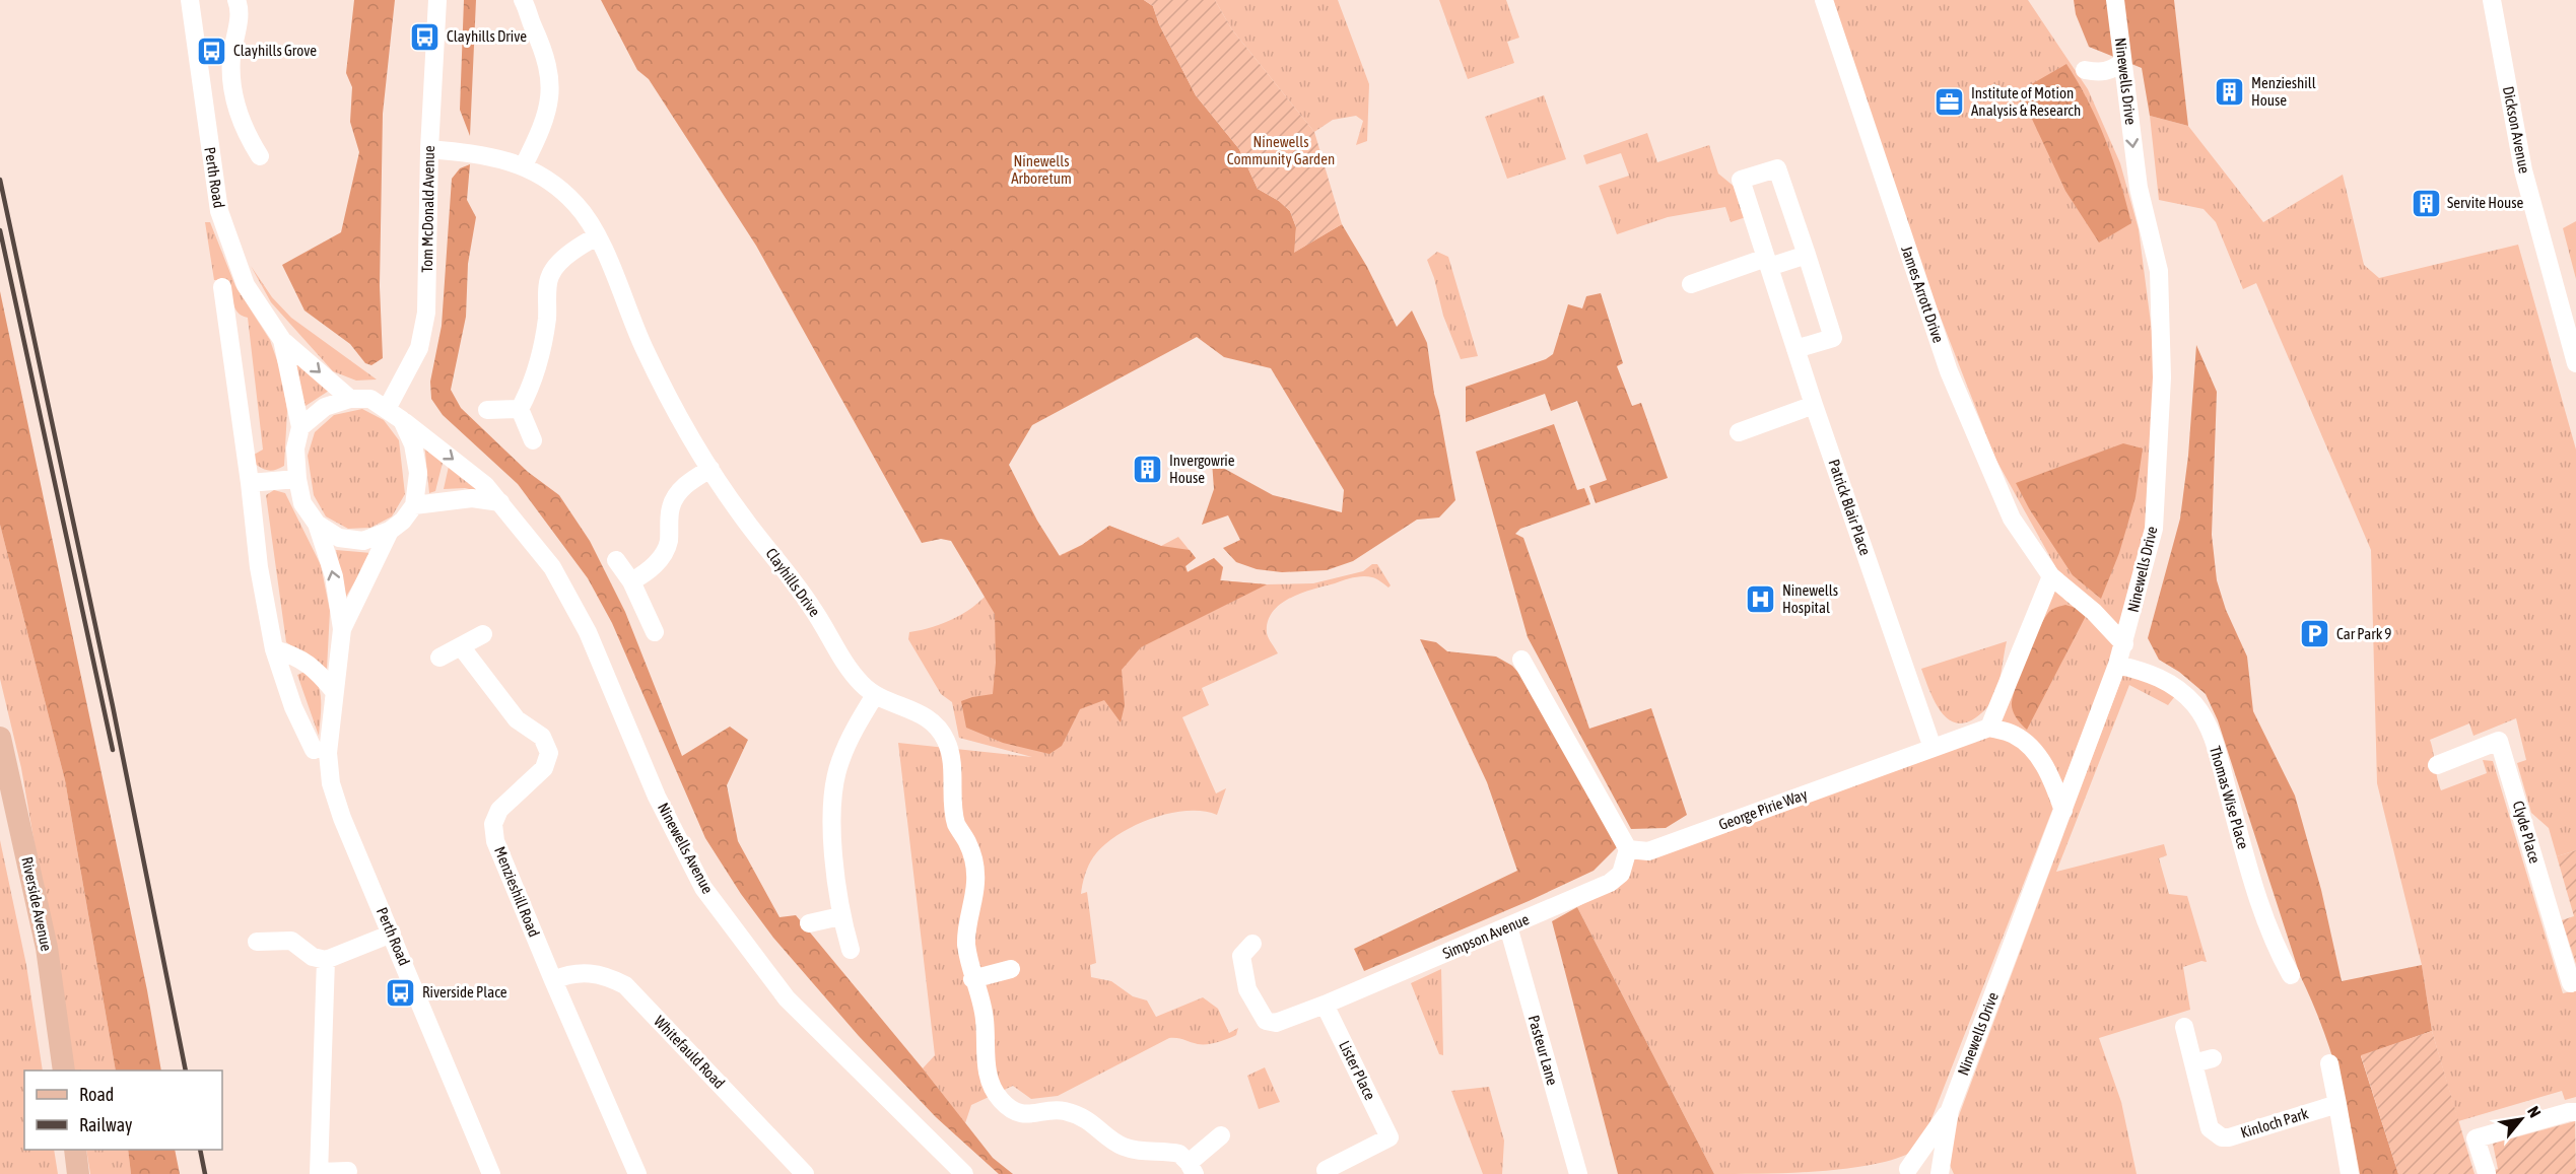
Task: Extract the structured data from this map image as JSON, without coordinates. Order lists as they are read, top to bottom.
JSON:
{
  "streets": {
    "main road": ["Riverside Avenue"],
    "street": [
      "Ninewells Drive",
      "Dickson Avenue",
      "Perth Road",
      "Tom McDonald Avenue",
      "James Arrott Drive",
      "Patrick Blair Place",
      "Clayhills Drive",
      "Thomas Wise Place",
      "George Pirie Way",
      "Clyde Place",
      "Ninewells Avenue",
      "Menzieshill Road",
      "Simpson Avenue",
      "Pasteur Lane",
      "Whitefauld Road",
      "Lister Place",
      "Kinloch Park"
    ]
  },
  "crossings": [
    ["Ninewells Drive", "James Arrott Drive"],
    ["Ninewells Drive", "Thomas Wise Place"],
    ["Perth Road", "Tom McDonald Avenue"],
    ["Perth Road", "Ninewells Avenue"],
    ["Tom McDonald Avenue", "Clayhills Drive"],
    ["Tom McDonald Avenue", "Ninewells Avenue"],
    ["Patrick Blair Place", "George Pirie Way"],
    ["George Pirie Way", "Simpson Avenue"],
    ["Menzieshill Road", "Whitefauld Road"],
    ["Simpson Avenue", "Pasteur Lane"],
    ["Simpson Avenue", "Lister Place"]
  ],
  "one_way": ["Ninewells Drive"],
  "parks": ["Ninewells Community Garden", "Ninewells Arboretum"],
  "places": {
    "bus stop": ["Clayhills Drive", "Clayhills Grove", "Riverside Place"],
    "building": ["Menzieshill House", "Servite House", "Invergowrie House"],
    "office": ["Institute of Motion Analysis & Research"],
    "hospital": ["Ninewells Hospital"],
    "parking": ["Car Park 9"]
  },
  "legend": ["Road", "Railway"],
  "north": "top right"
}
